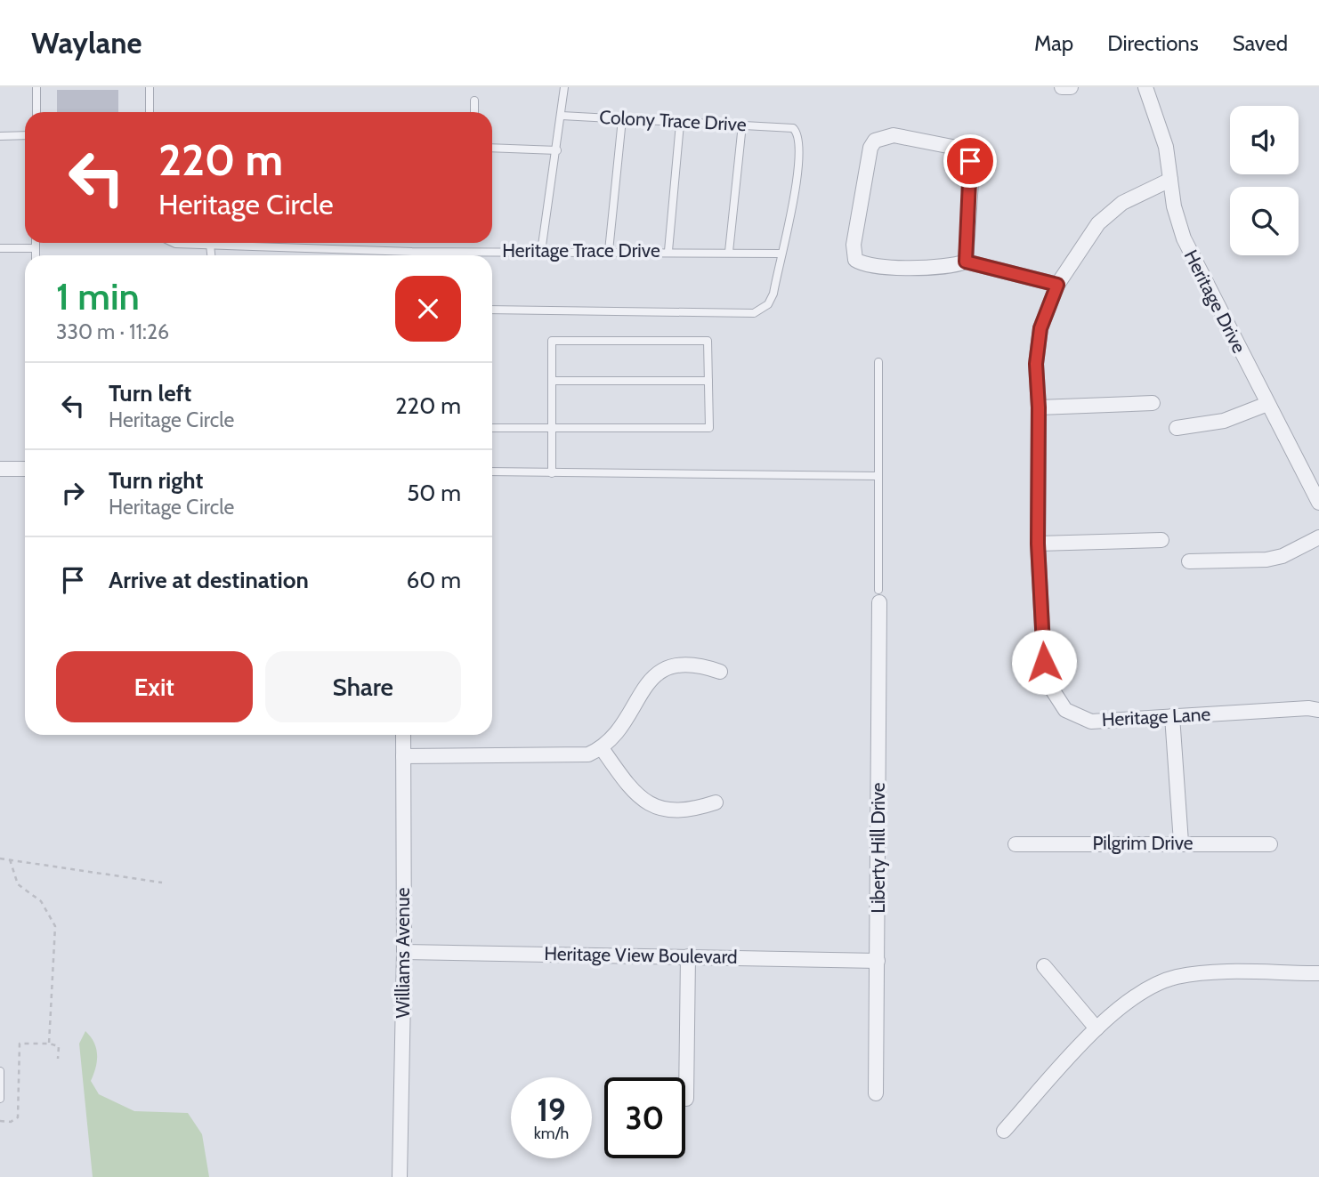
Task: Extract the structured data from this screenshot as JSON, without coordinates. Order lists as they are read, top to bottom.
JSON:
{
  "streets": {
    "street": [
      "Heritage Drive",
      "Heritage Lane",
      "Pilgrim Drive",
      "Liberty Hill Drive",
      "Williams Avenue",
      "Heritage View Boulevard"
    ],
    "lane": ["Colony Trace Drive", "Heritage Trace Drive"]
  },
  "crossings": [
    ["Colony Trace Drive", "Heritage Trace Drive"],
    ["Heritage Drive", "Heritage Lane"],
    ["Liberty Hill Drive", "Heritage View Boulevard"],
    ["Williams Avenue", "Heritage View Boulevard"]
  ],
  "page": {
    "header": "Waylane",
    "nav": ["Map", "Directions", "Saved"],
    "turn": ["220 m", "Heritage Circle"],
    "heading": ["1 min", "330 m · 11:26"],
    "list": [
      {
        "name": "Turn left",
        "note": "Heritage Circle",
        "value": "220 m"
      },
      {
        "name": "Turn right",
        "note": "Heritage Circle",
        "value": "50 m"
      },
      {
        "name": "Arrive at destination",
        "value": "60 m"
      }
    ],
    "buttons": ["Exit", "Share"],
    "speed": "19 km/h",
    "limit": "30"
  }
}
